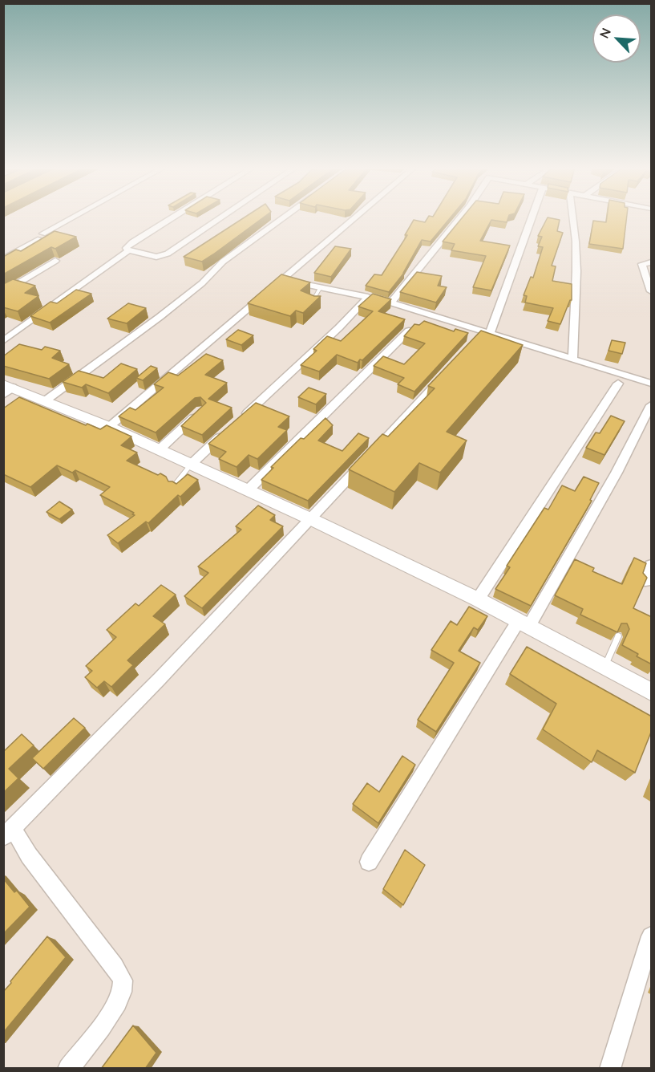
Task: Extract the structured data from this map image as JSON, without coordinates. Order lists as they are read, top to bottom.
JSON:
{
  "north": "top left"
}
